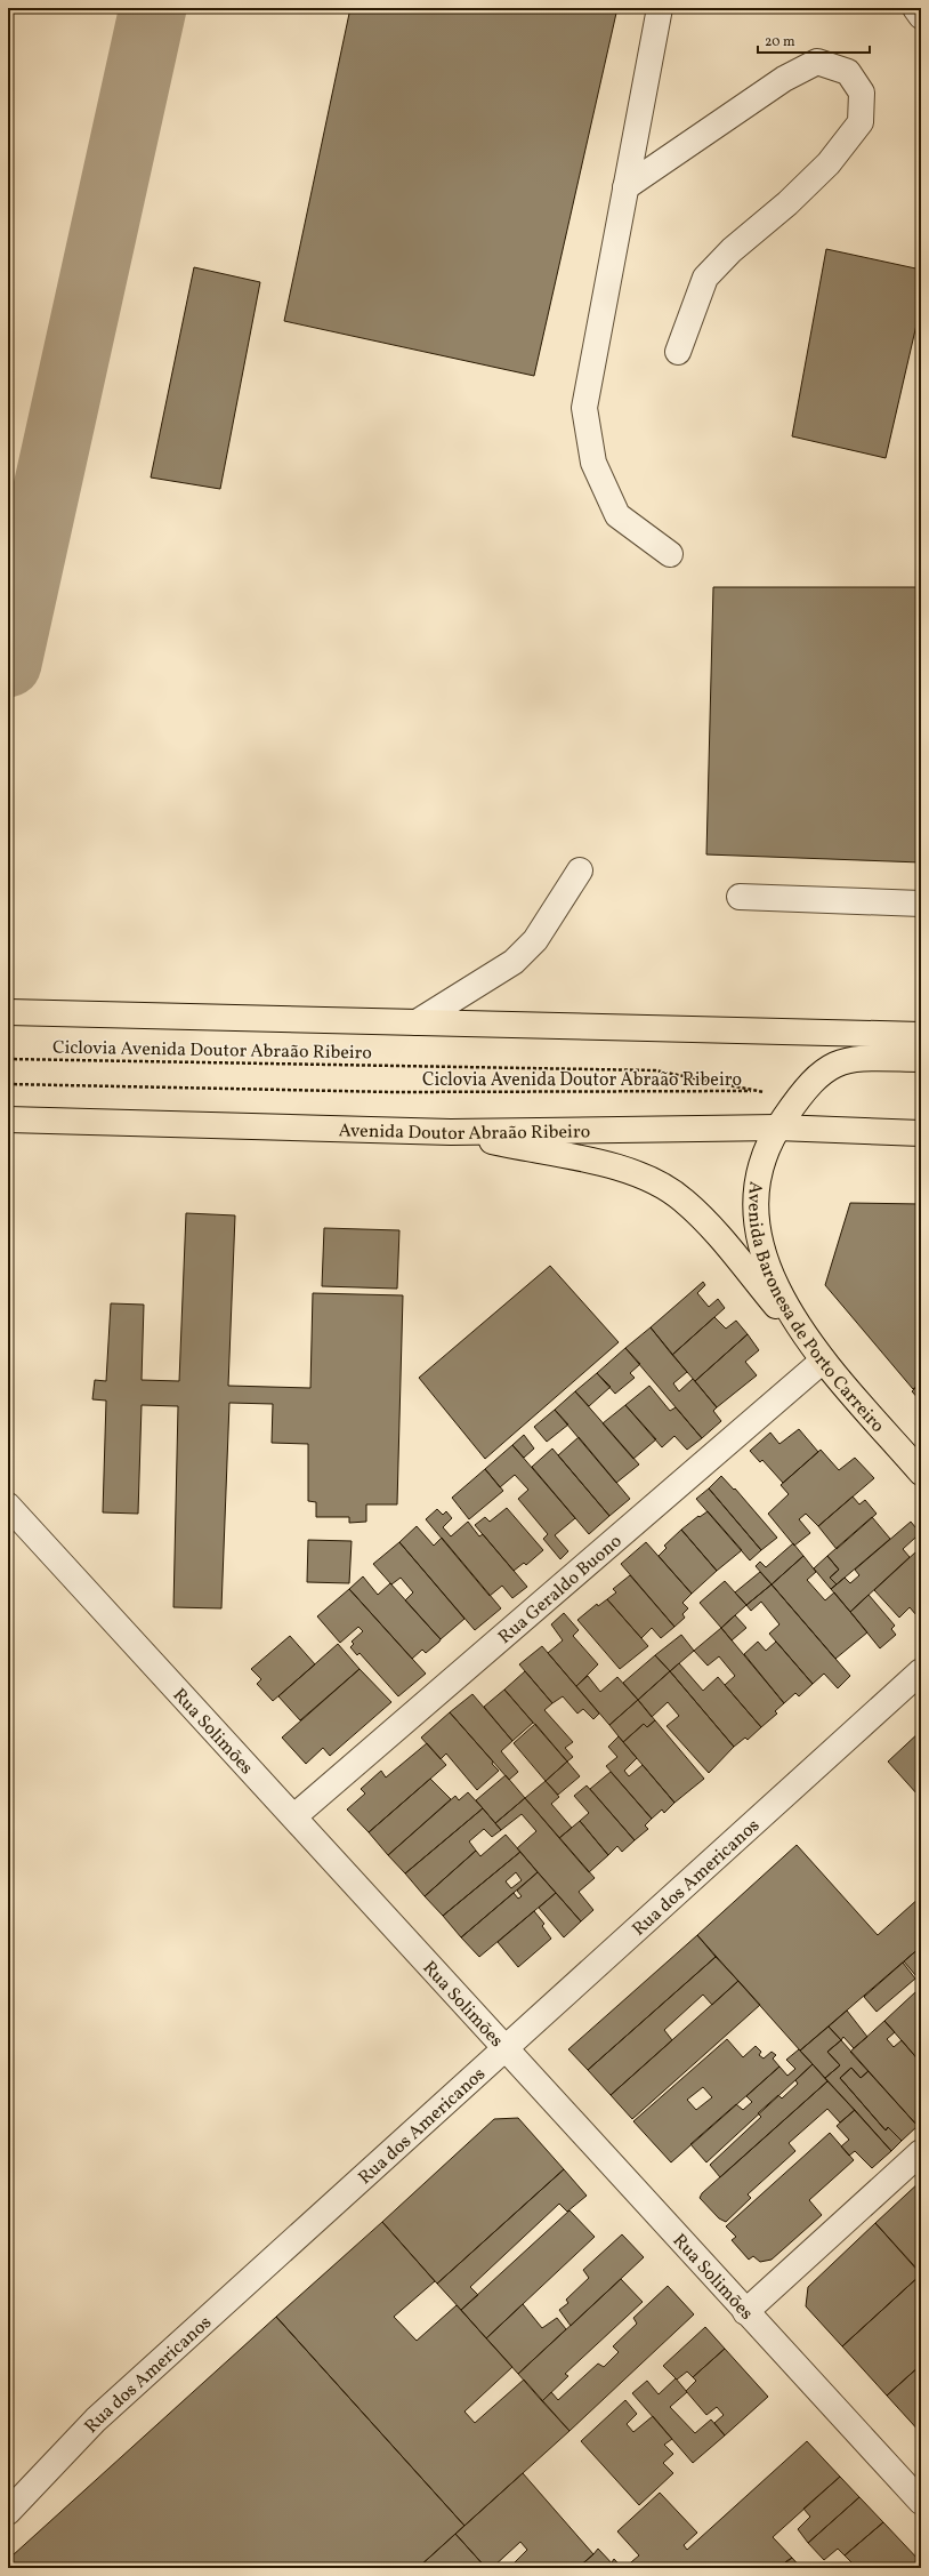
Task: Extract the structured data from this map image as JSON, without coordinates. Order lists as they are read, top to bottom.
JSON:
{
  "streets": {
    "main road": ["Avenida Doutor Abraão Ribeiro", "Avenida Baronesa de Porto Carreiro"],
    "street": ["Rua Geraldo Buono", "Rua Solimões", "Rua dos Americanos"],
    "path": ["Ciclovia Avenida Doutor Abraão Ribeiro"]
  },
  "crossings": [
    ["Avenida Doutor Abraão Ribeiro", "Avenida Baronesa de Porto Carreiro"],
    ["Avenida Baronesa de Porto Carreiro", "Rua Geraldo Buono"],
    ["Rua Geraldo Buono", "Rua Solimões"],
    ["Rua Solimões", "Rua dos Americanos"]
  ],
  "scale_bar": "20 m"
}
